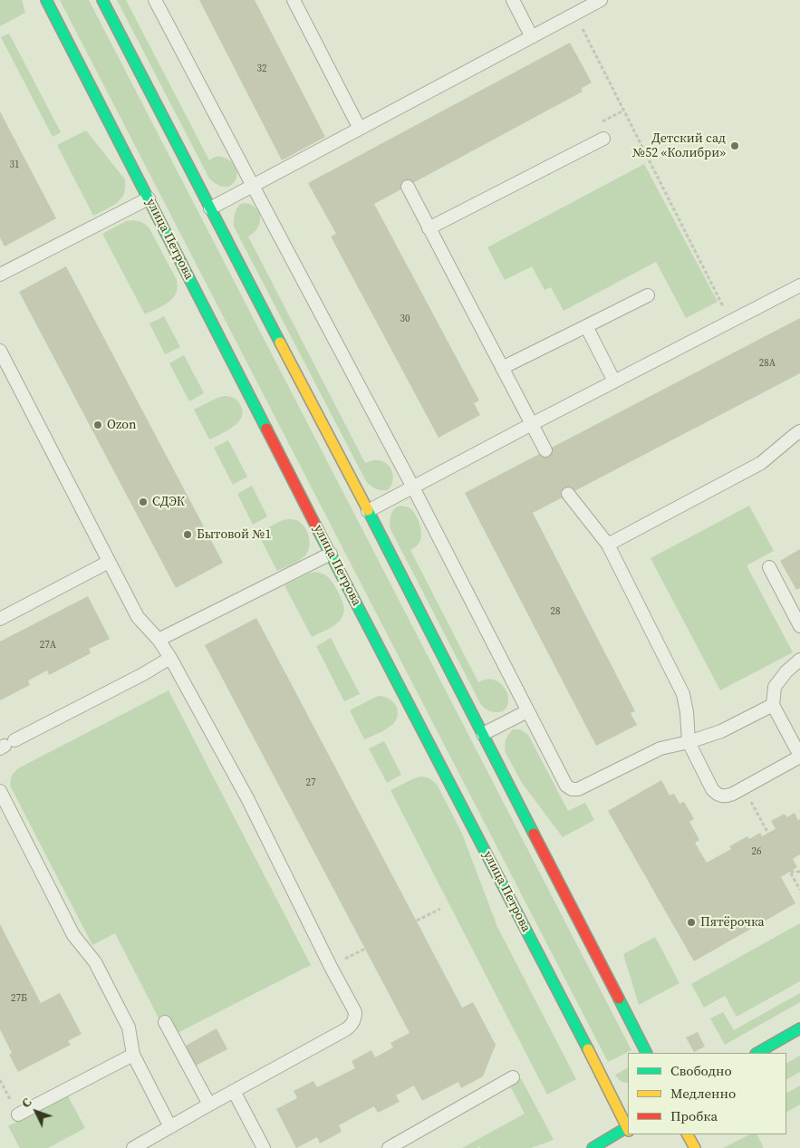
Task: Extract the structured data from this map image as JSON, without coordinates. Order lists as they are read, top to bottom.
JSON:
{
  "streets": {
    "main road": ["улица Петрова"]
  },
  "places": [
    "Детский сад №52 «Колибри»",
    "Ozon",
    "СДЭК",
    "Бытовой №1",
    "Пятёрочка"
  ],
  "house_numbers": [
    "32",
    "31",
    "30",
    "28А",
    "28",
    "27А",
    "27",
    "26",
    "27Б"
  ],
  "legend": ["Свободно", "Медленно", "Пробка"],
  "north": "top left"
}
